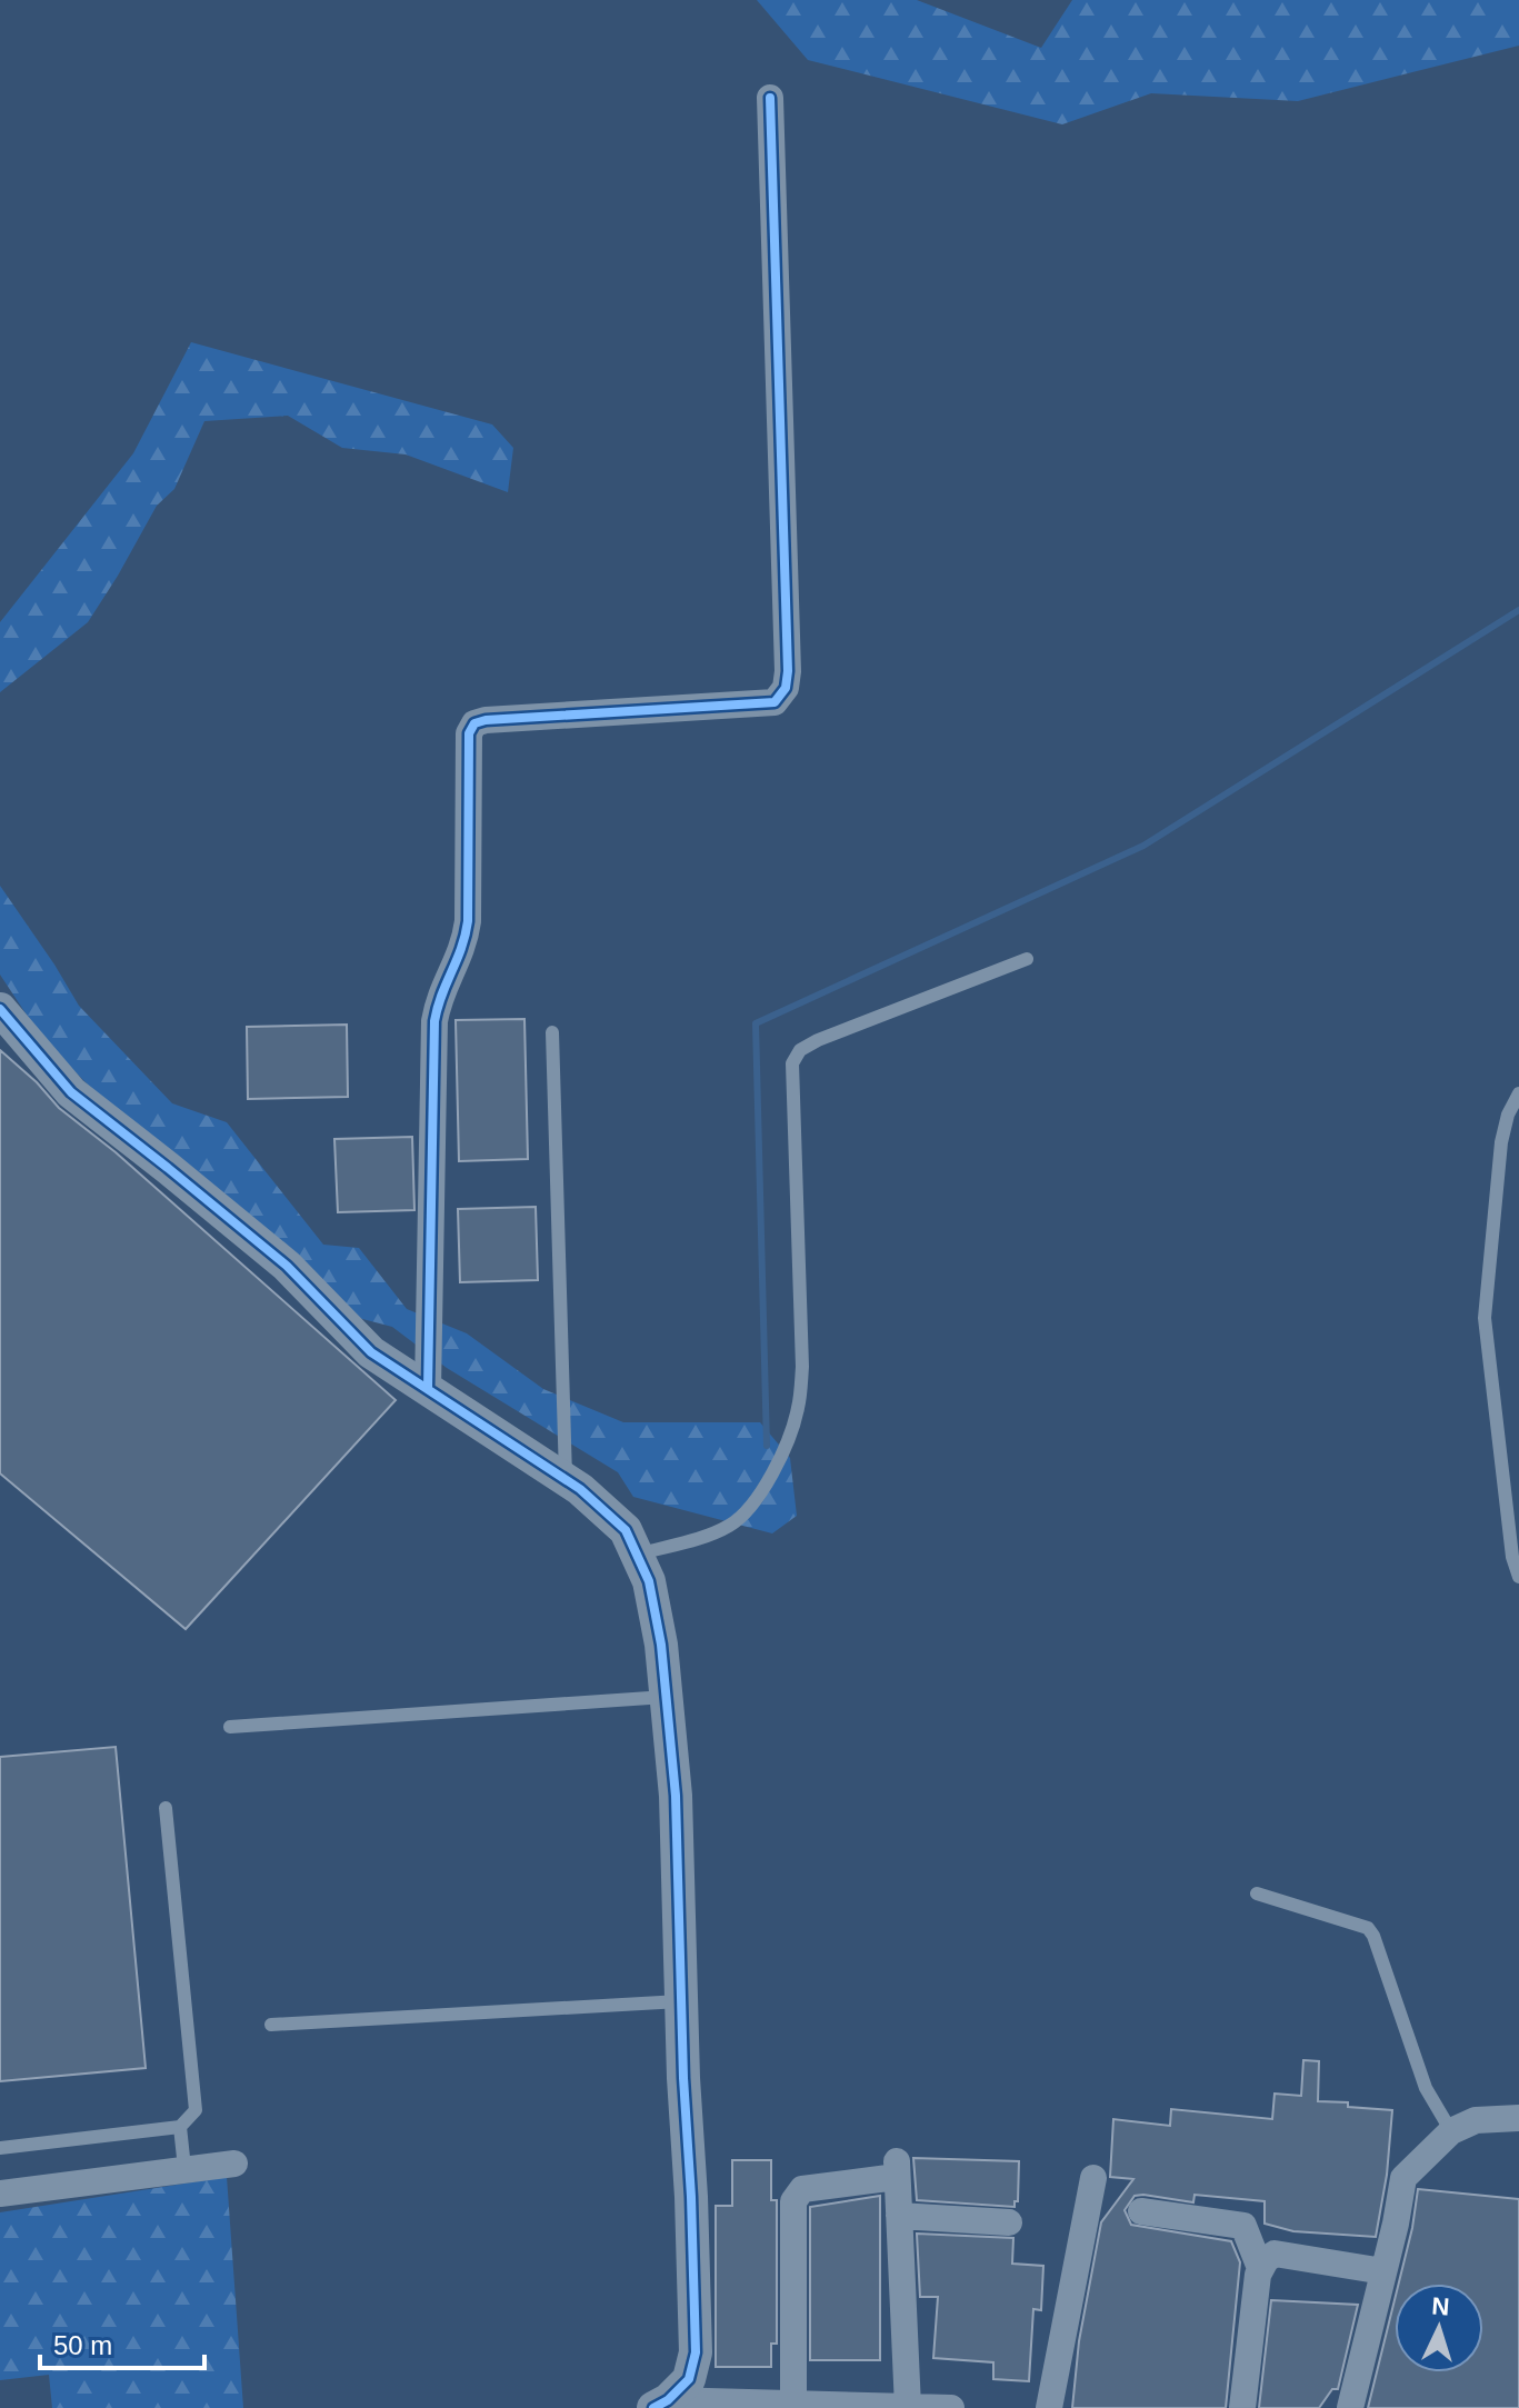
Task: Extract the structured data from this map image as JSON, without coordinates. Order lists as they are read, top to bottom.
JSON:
{
  "scale_bar": "50 m",
  "north": "top"
}
